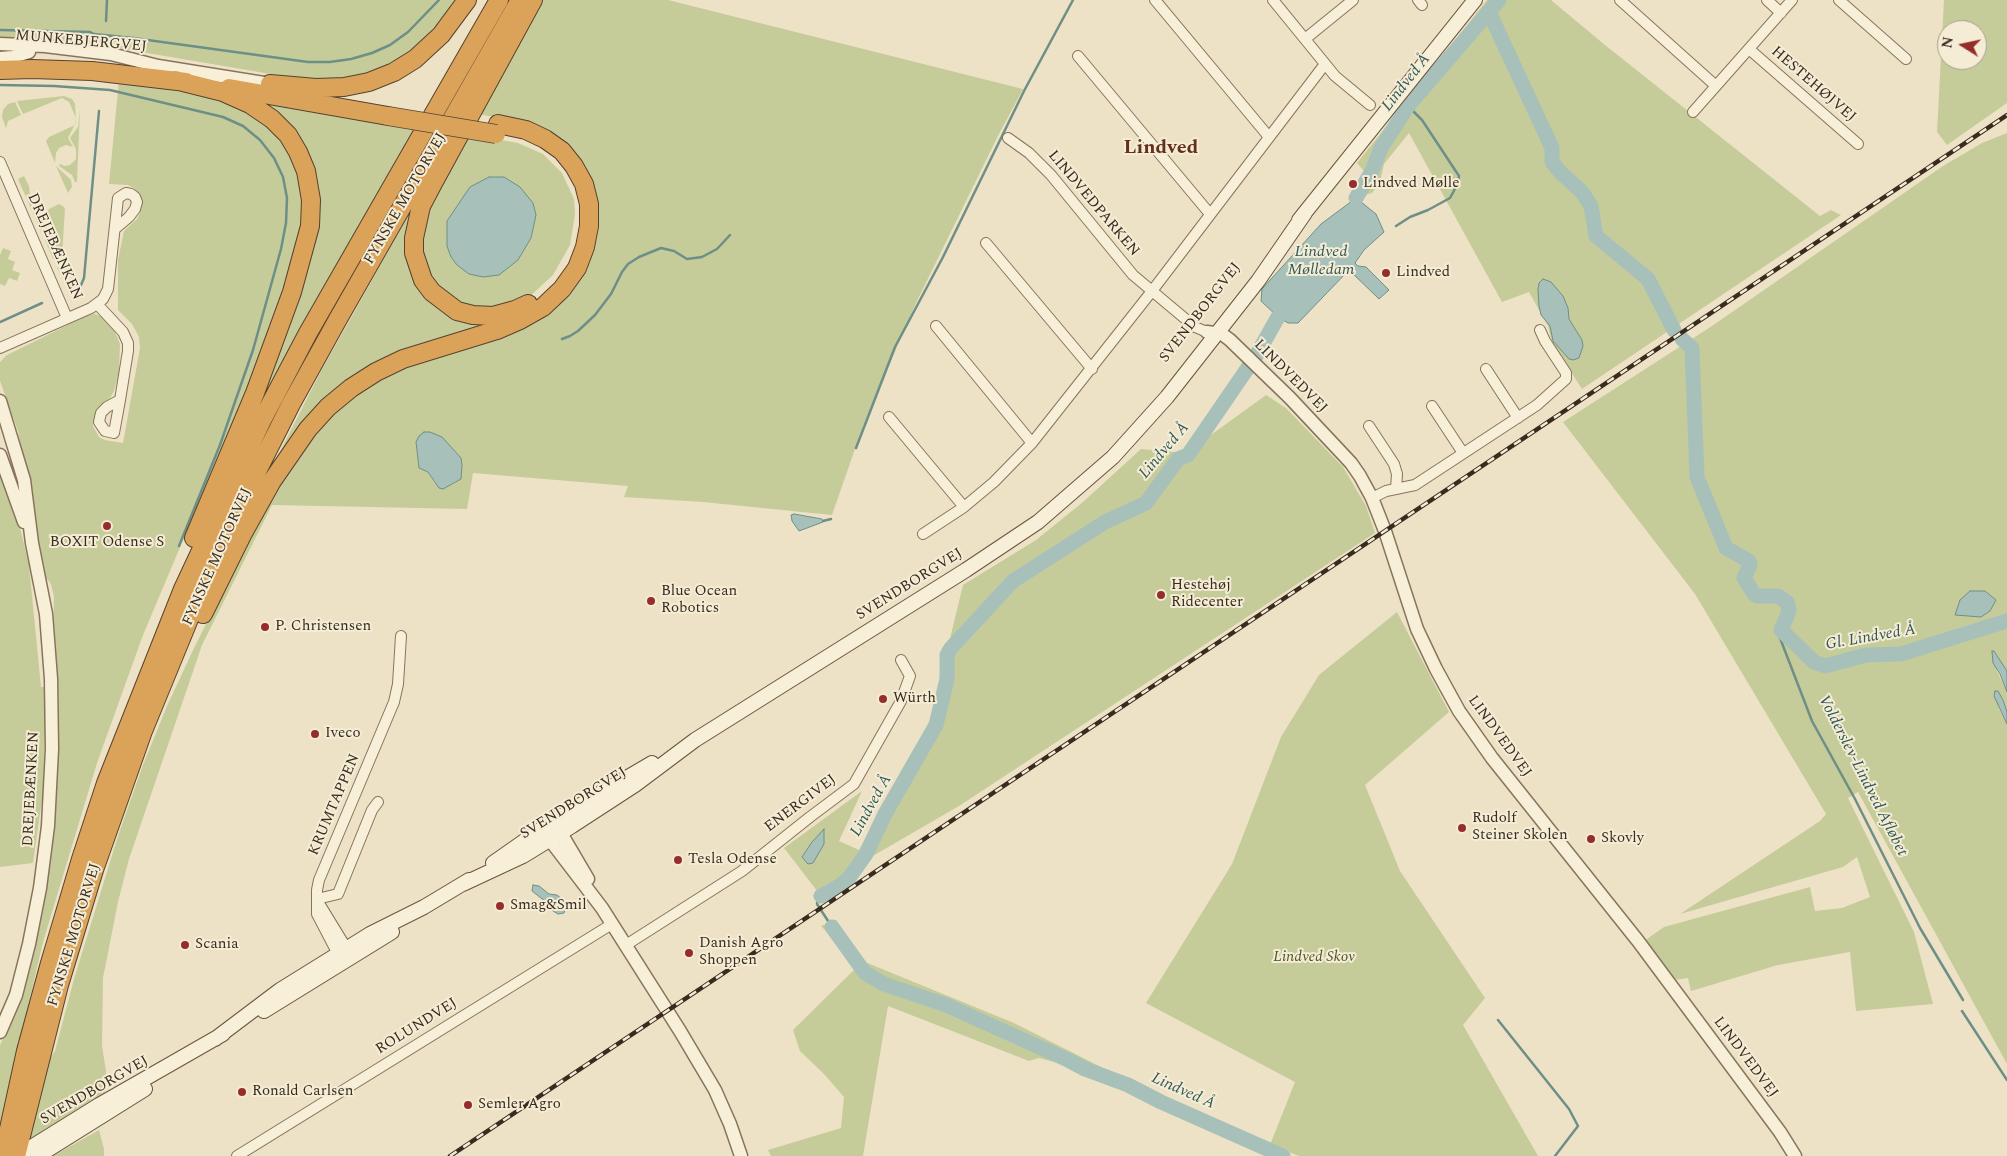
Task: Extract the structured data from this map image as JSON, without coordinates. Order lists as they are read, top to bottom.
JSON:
{
  "streets": {
    "highway": ["FYNSKE MOTORVEJ"],
    "main road": ["SVENDBORGVEJ"],
    "street": [
      "MUNKEBJERGVEJ",
      "HESTEHØJVEJ",
      "LINDVEDPARKEN",
      "DREJEBÆNKEN",
      "LINDVEDVEJ",
      "ENERGIVEJ",
      "KRUMTAPPEN",
      "ROLUNDVEJ"
    ]
  },
  "crossings": [
    ["FYNSKE MOTORVEJ", "SVENDBORGVEJ"],
    ["LINDVEDPARKEN", "SVENDBORGVEJ"],
    ["LINDVEDPARKEN", "LINDVEDVEJ"],
    ["SVENDBORGVEJ", "LINDVEDVEJ"]
  ],
  "districts": ["Lindved"],
  "water": [
    "Lindved Å",
    "Lindved Mølledam",
    "Gl. Lindved Å",
    "Volderslev-Lindved Afløbet"
  ],
  "parks": ["Lindved Skov"],
  "places": [
    "Lindved Mølle",
    "Lindved",
    "BOXIT Odense S",
    "Hestehøj Ridecenter",
    "Blue Ocean Robotics",
    "P. Christensen",
    "Würth",
    "Iveco",
    "Rudolf Steiner Skolen",
    "Skovly",
    "Tesla Odense",
    "Smag&Smil",
    "Scania",
    "Danish Agro Shoppen",
    "Ronald Carlsen",
    "Semler Agro"
  ],
  "north": "left"
}
